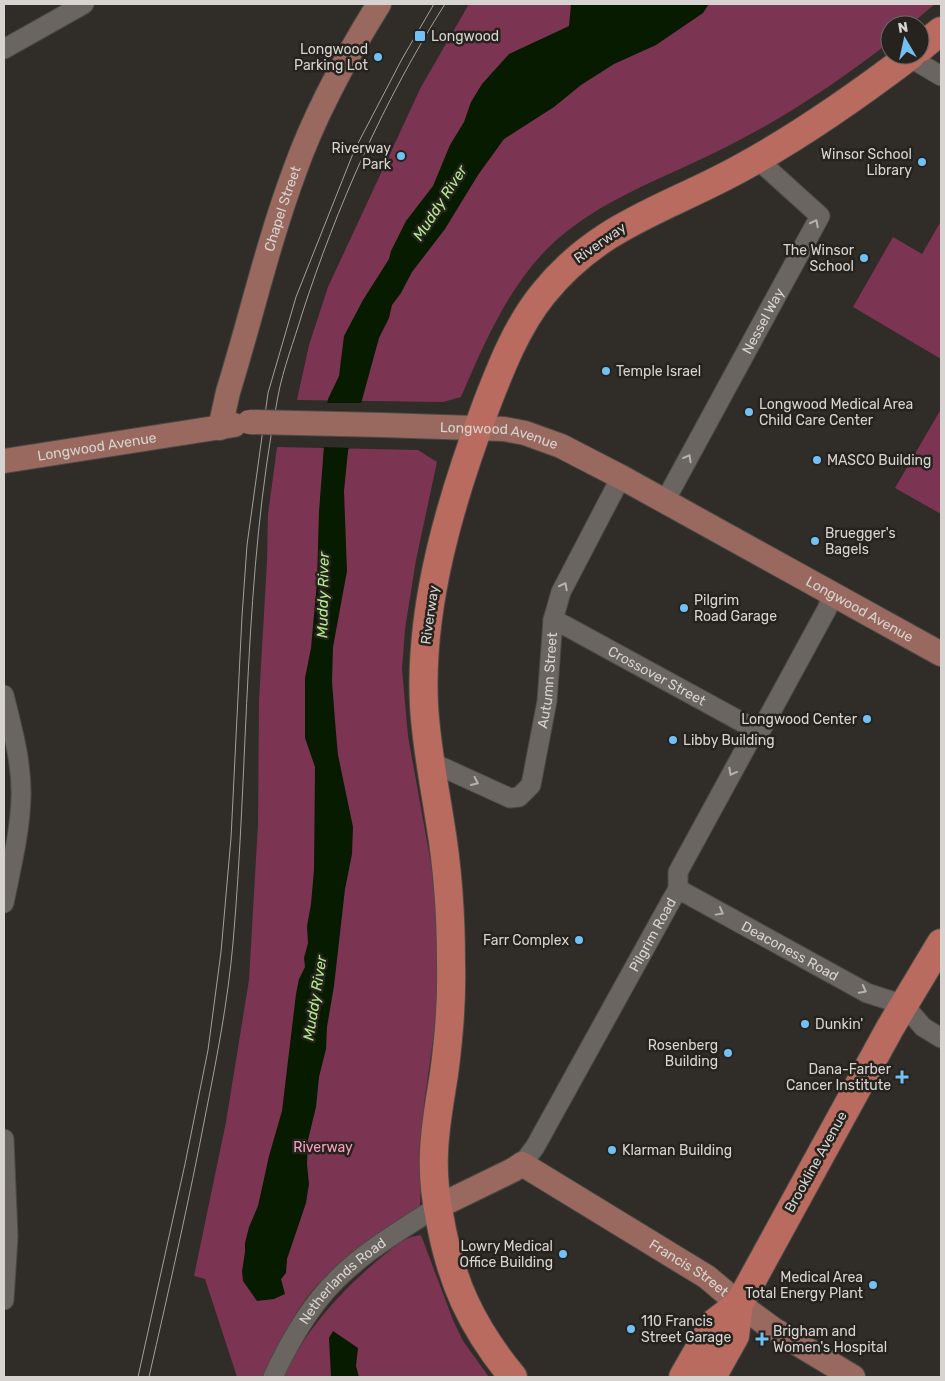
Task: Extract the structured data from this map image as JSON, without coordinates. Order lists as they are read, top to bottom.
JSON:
{
  "streets": {
    "highway": ["Riverway", "Brookline Avenue"],
    "main road": [
      "Chapel Street",
      "Longwood Avenue",
      "Pilgrim Road",
      "Francis Street"
    ],
    "street": [
      "Nessel Way",
      "Crossover Street",
      "Autumn Street",
      "Deaconess Road",
      "Netherlands Road"
    ]
  },
  "crossings": [
    ["Chapel Street", "Longwood Avenue"],
    ["Riverway", "Nessel Way"],
    ["Riverway", "Longwood Avenue"],
    ["Riverway", "Autumn Street"],
    ["Riverway", "Pilgrim Road"],
    ["Riverway", "Netherlands Road"],
    ["Nessel Way", "Longwood Avenue"],
    ["Longwood Avenue", "Autumn Street"],
    ["Longwood Avenue", "Pilgrim Road"],
    ["Crossover Street", "Autumn Street"],
    ["Crossover Street", "Pilgrim Road"],
    ["Pilgrim Road", "Deaconess Road"],
    ["Pilgrim Road", "Francis Street"],
    ["Pilgrim Road", "Netherlands Road"],
    ["Deaconess Road", "Brookline Avenue"],
    ["Brookline Avenue", "Francis Street"]
  ],
  "one_way": ["Nessel Way", "Deaconess Road"],
  "water": ["Muddy River"],
  "parks": ["Riverway"],
  "places": {
    "transit": ["Longwood"],
    "other": [
      "Longwood Parking Lot",
      "Riverway Park",
      "Winsor School Library",
      "The Winsor School",
      "Temple Israel",
      "Longwood Medical Area Child Care Center",
      "MASCO Building",
      "Bruegger's Bagels",
      "Pilgrim Road Garage",
      "Longwood Center",
      "Libby Building",
      "Farr Complex",
      "Dunkin'",
      "Rosenberg Building",
      "Klarman Building",
      "Lowry Medical Office Building",
      "Medical Area Total Energy Plant",
      "110 Francis Street Garage"
    ],
    "health": ["Dana-Farber Cancer Institute", "Brigham and Women's Hospital"]
  },
  "north": "top"
}
